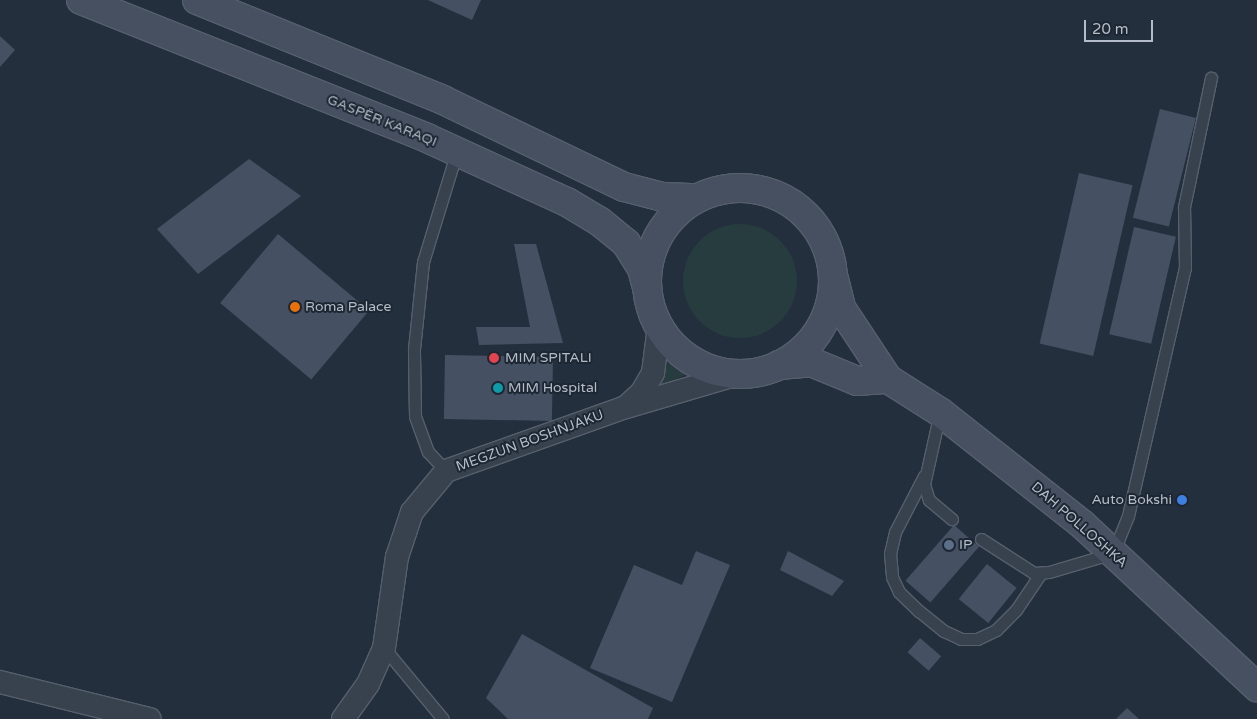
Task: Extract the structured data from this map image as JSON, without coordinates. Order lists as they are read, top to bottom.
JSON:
{
  "streets": {
    "main road": ["GASPËR KARAQI", "DAH POLLOSHKA"],
    "street": ["MEGZUN BOSHNJAKU"]
  },
  "crossings": [
    ["GASPËR KARAQI", "MEGZUN BOSHNJAKU"]
  ],
  "places": [
    "Roma Palace",
    "MIM SPITALI",
    "MIM Hospital",
    "Auto Bokshi",
    "IP"
  ],
  "scale_bar": "20 m"
}
